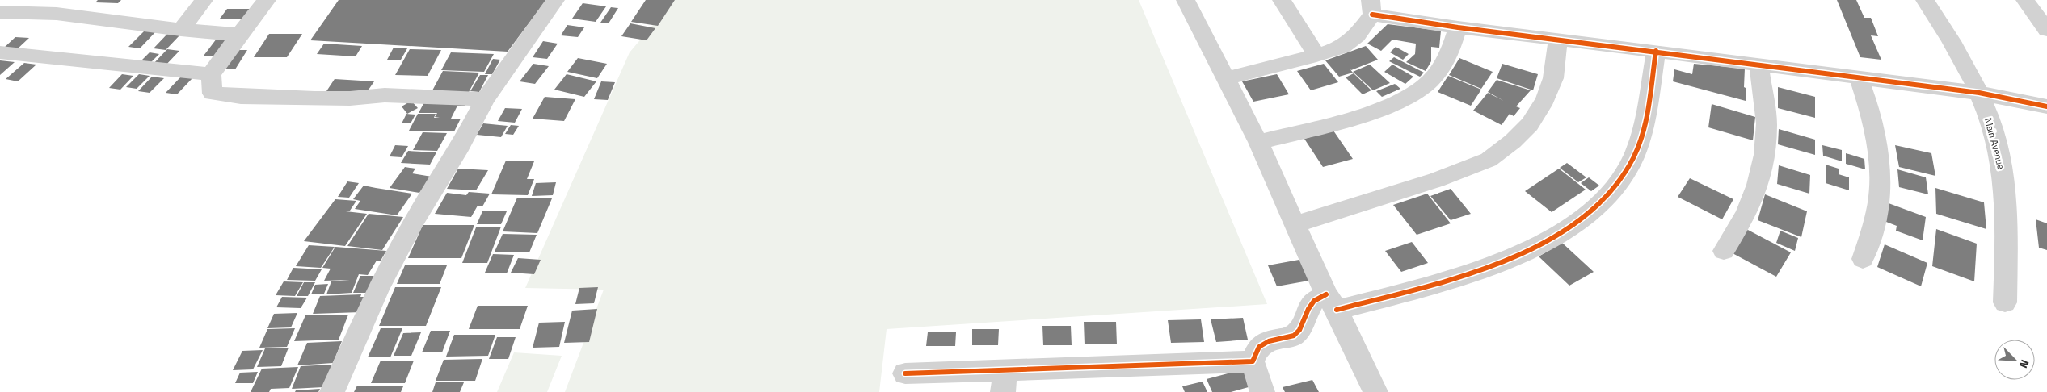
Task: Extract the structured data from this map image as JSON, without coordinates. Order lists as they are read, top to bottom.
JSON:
{
  "streets": {
    "street": ["Main Avenue"]
  },
  "north": "bottom right"
}
